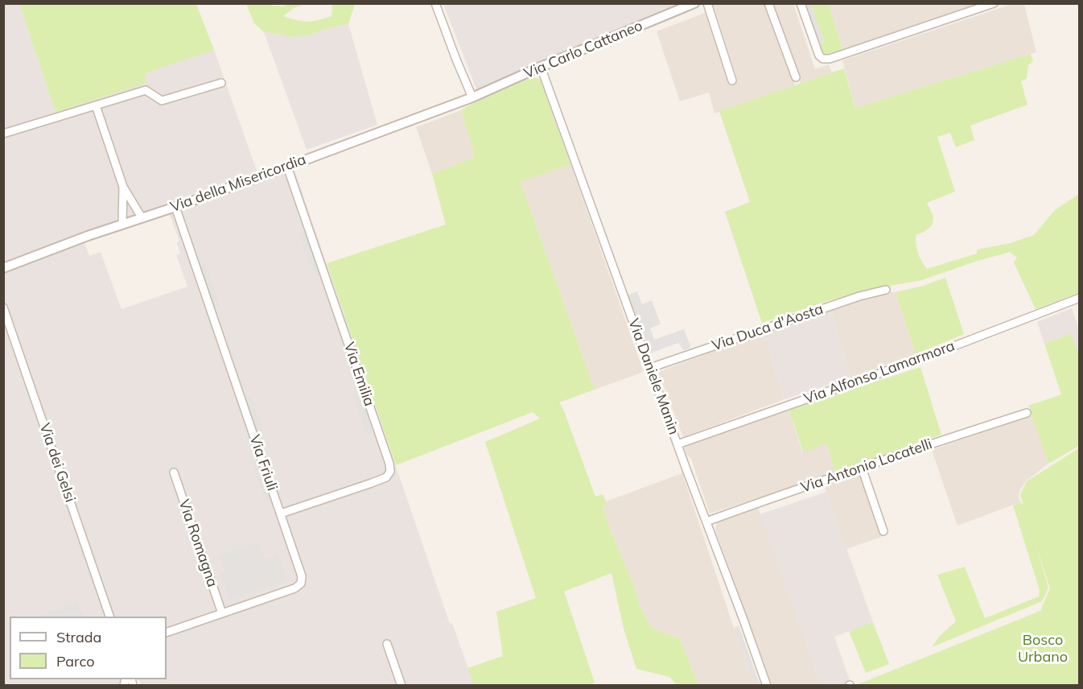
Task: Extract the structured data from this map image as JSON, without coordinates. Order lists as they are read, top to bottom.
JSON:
{
  "streets": {
    "street": [
      "Via Carlo Cattaneo",
      "Via della Misericordia",
      "Via Duca d'Aosta",
      "Via Alfonso Lamarmora",
      "Via Emilia",
      "Via Daniele Manin",
      "Via dei Gelsi",
      "Via Friuli",
      "Via Antonio Locatelli",
      "Via Romagna"
    ]
  },
  "crossings": [
    ["Via Carlo Cattaneo", "Via della Misericordia"],
    ["Via Carlo Cattaneo", "Via Daniele Manin"],
    ["Via della Misericordia", "Via Emilia"],
    ["Via della Misericordia", "Via Friuli"],
    ["Via Duca d'Aosta", "Via Daniele Manin"],
    ["Via Alfonso Lamarmora", "Via Daniele Manin"],
    ["Via Emilia", "Via Friuli"],
    ["Via Daniele Manin", "Via Antonio Locatelli"],
    ["Via Friuli", "Via Romagna"]
  ],
  "parks": ["Bosco Urbano"],
  "legend": ["Strada", "Parco"]
}
